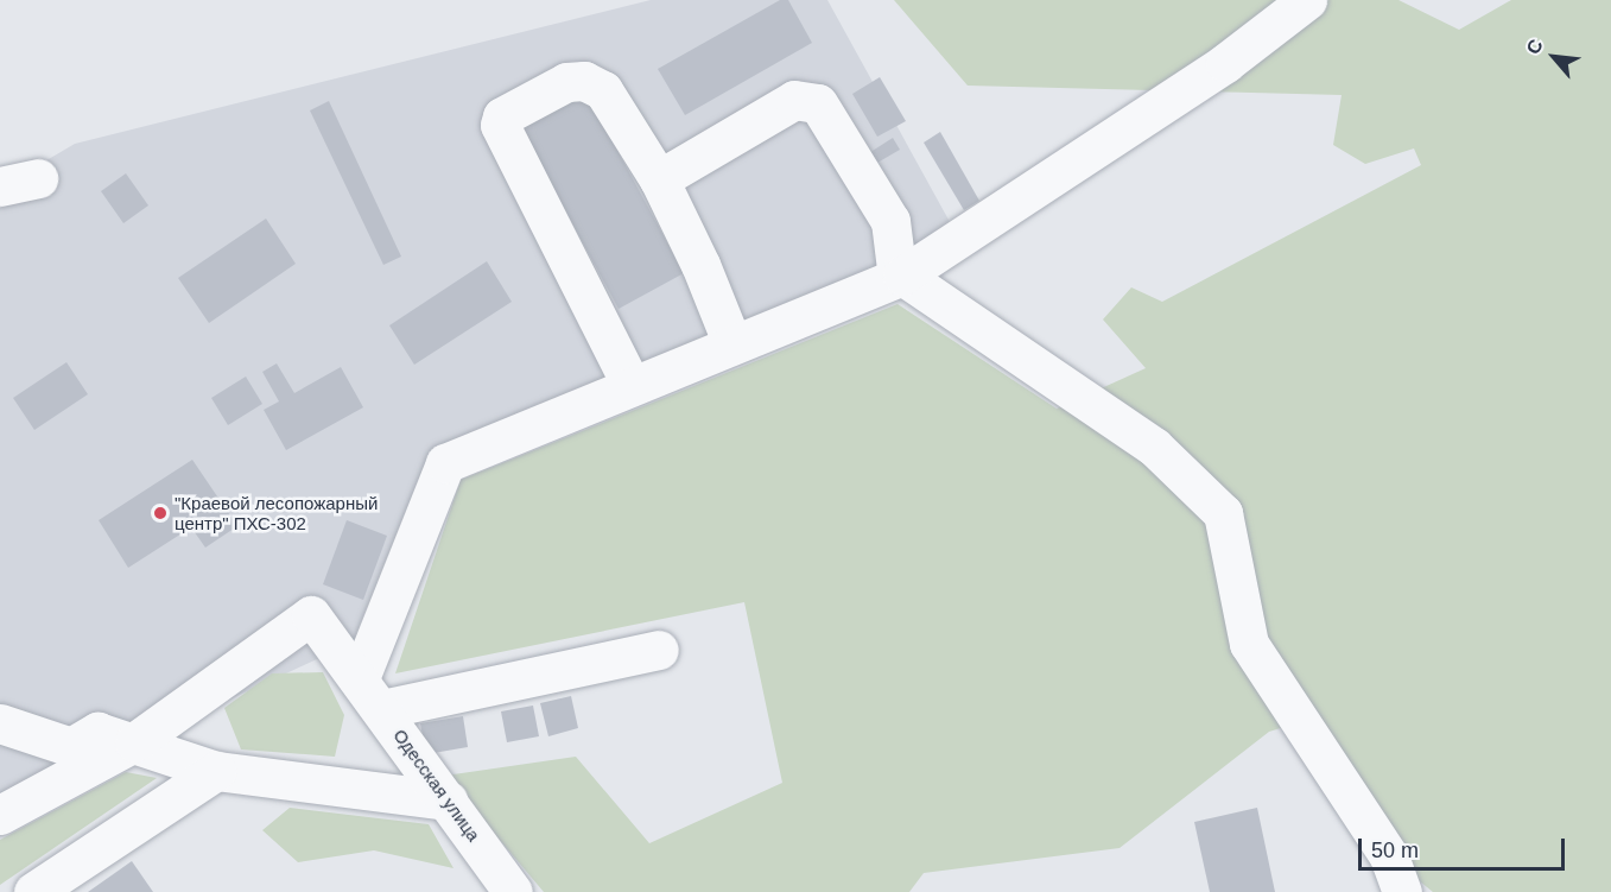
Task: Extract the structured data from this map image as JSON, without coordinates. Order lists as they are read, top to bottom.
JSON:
{
  "streets": {
    "street": ["Одесская улица"]
  },
  "places": ["\"Краевой лесопожарный центр\" ПХС-302"],
  "scale_bar": "50 m",
  "north": "top left"
}
